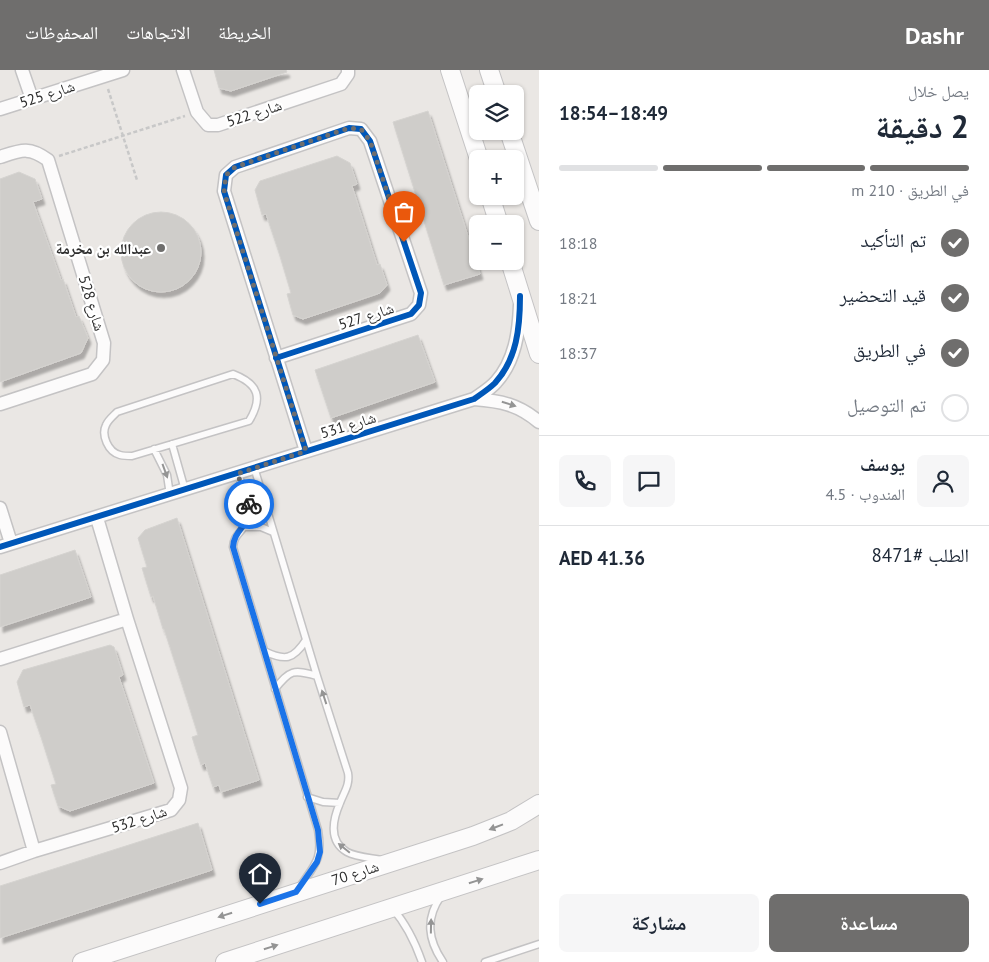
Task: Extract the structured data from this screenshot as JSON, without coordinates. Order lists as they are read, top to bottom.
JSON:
{
  "streets": {
    "main road": ["شارع 70"],
    "street": [
      "شارع 525",
      "شارع 522",
      "شارع 528",
      "شارع 527",
      "شارع 531",
      "شارع 532"
    ]
  },
  "crossings": [
    ["شارع 527", "شارع 531"],
    ["شارع 531", "شارع 532"]
  ],
  "places": ["عبدالله بن مخرمة"],
  "page": {
    "header": "Dashr",
    "nav": ["الخريطة", "الاتجاهات", "المحفوظات"],
    "heading": ["2 دقيقة", "يصل خلال", "18:49–18:54"],
    "panel": [
      "يوسف",
      "المندوب · 4.5",
      "الطلب #8471",
      "AED 41.36"
    ],
    "map_buttons": ["+", "−"],
    "bar": "في الطريق · 210 m",
    "list": [
      ["تم التأكيد", "18:18"],
      ["قيد التحضير", "18:21"],
      ["في الطريق", "18:37"],
      "تم التوصيل"
    ],
    "buttons": ["مساعدة", "مشاركة"]
  }
}
